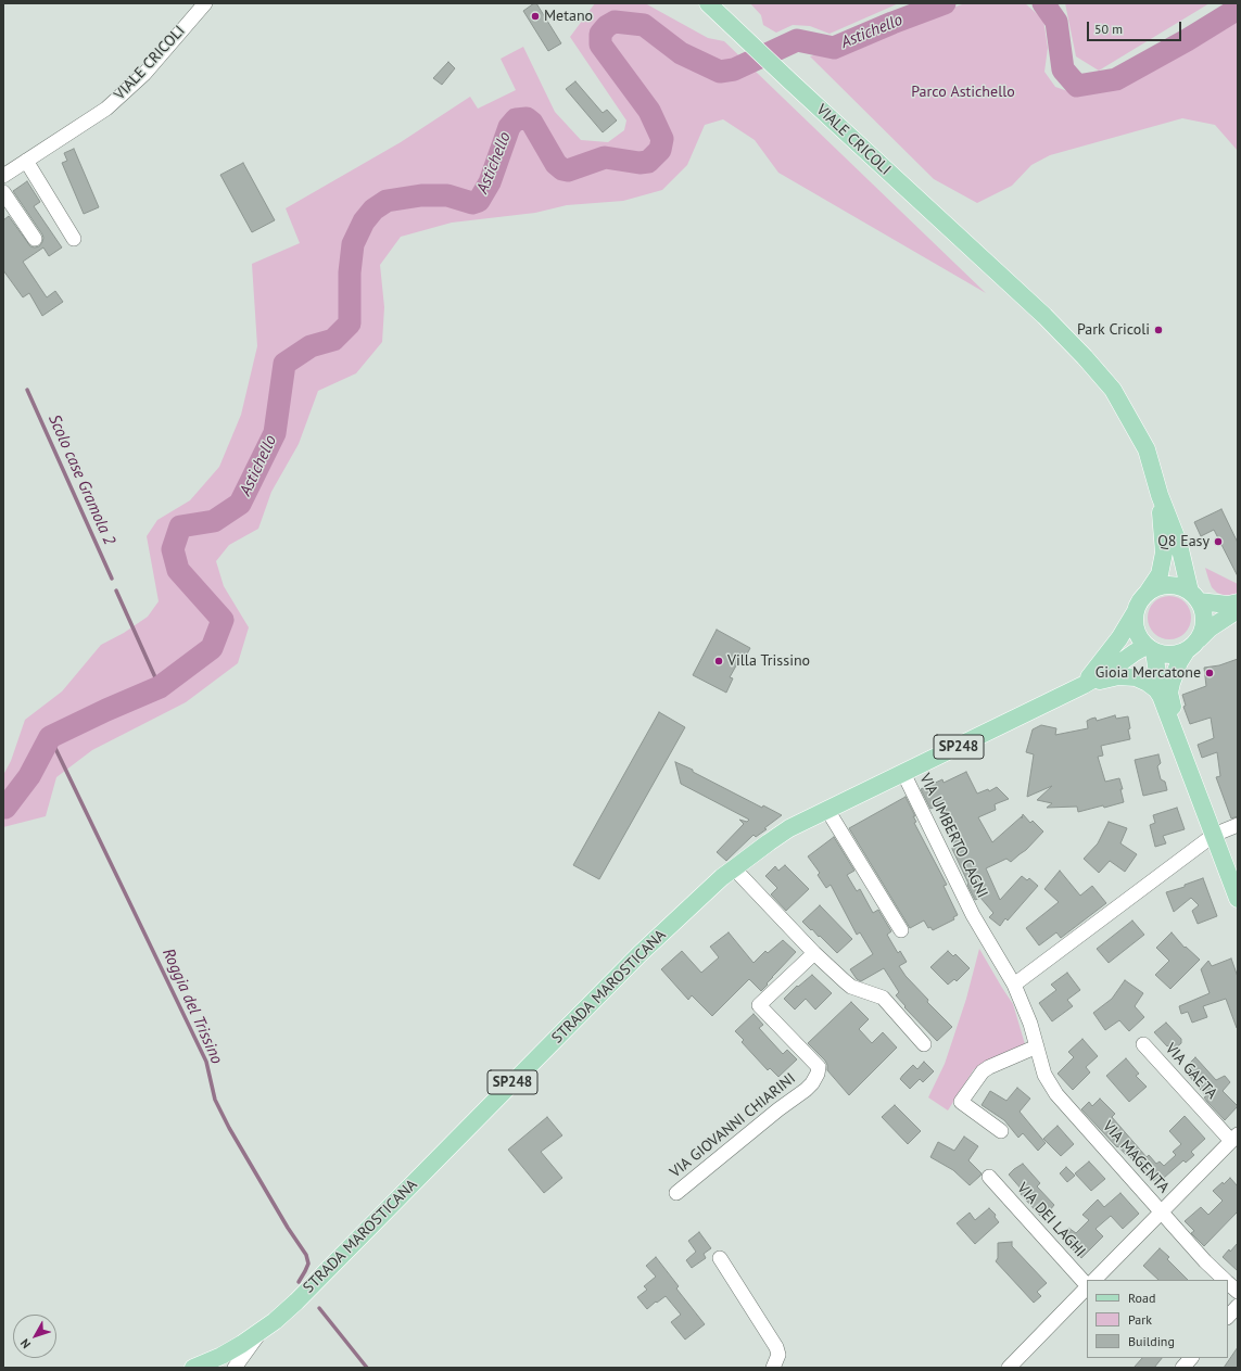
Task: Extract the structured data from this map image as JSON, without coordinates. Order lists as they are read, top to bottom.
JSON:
{
  "streets": {
    "main road": ["VIALE CRICOLI", "SP248", "STRADA MAROSTICANA"],
    "street": [
      "VIA UMBERTO CAGNI",
      "VIA GAETA",
      "VIA GIOVANNI CHIARINI",
      "VIA MAGENTA",
      "VIA DEI LAGHI"
    ]
  },
  "crossings": [
    ["VIALE CRICOLI", "SP248"],
    ["VIALE CRICOLI", "STRADA MAROSTICANA"],
    ["SP248", "STRADA MAROSTICANA"],
    ["VIA UMBERTO CAGNI", "STRADA MAROSTICANA"],
    ["VIA UMBERTO CAGNI", "VIA MAGENTA"]
  ],
  "water": ["Astichello", "Scolo case Gramola 2", "Roggia del Trissino"],
  "parks": ["Parco Astichello"],
  "places": [
    "Metano",
    "Park Cricoli",
    "Q8 Easy",
    "Villa Trissino",
    "Gioia Mercatone"
  ],
  "legend": ["Road", "Park", "Building"],
  "scale_bar": "50 m",
  "north": "bottom left"
}
